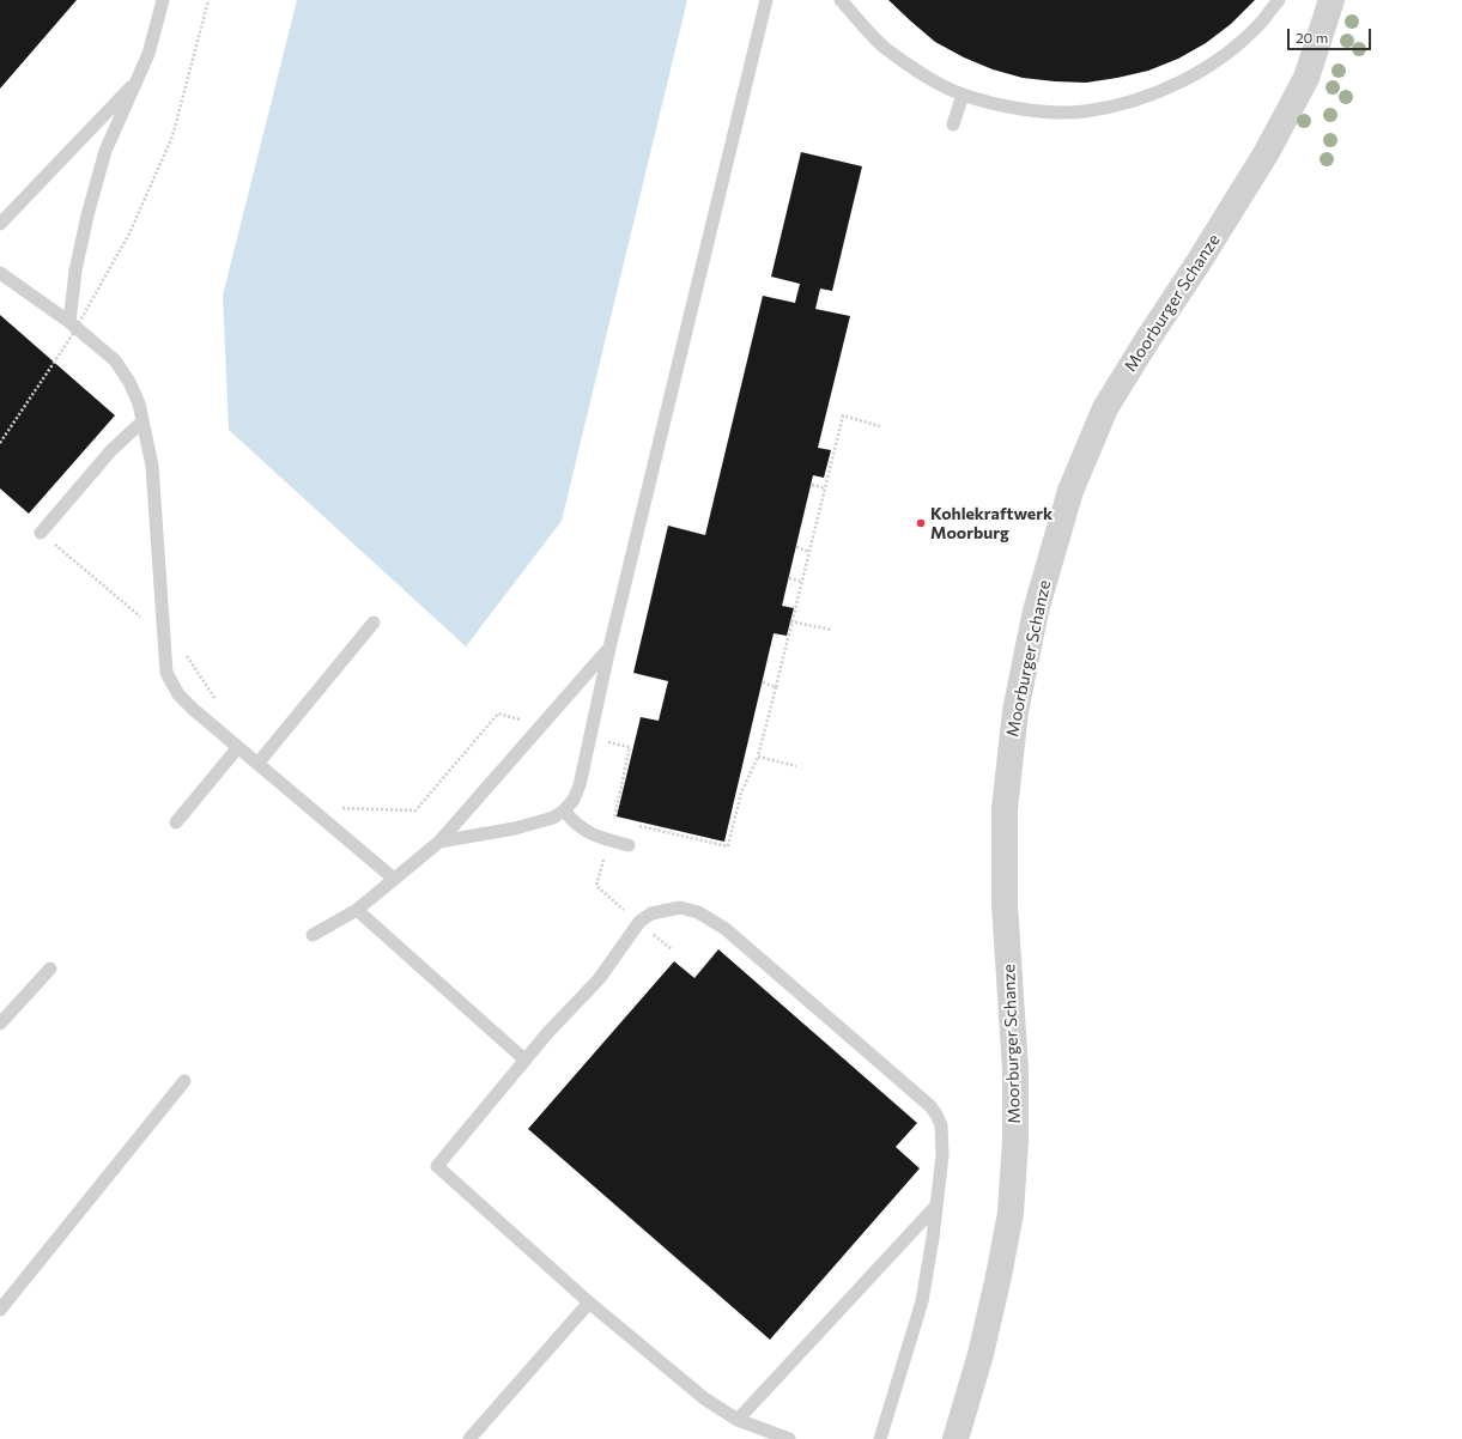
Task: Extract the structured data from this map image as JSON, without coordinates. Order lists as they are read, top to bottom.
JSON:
{
  "streets": {
    "street": ["Moorburger Schanze"]
  },
  "places": ["Kohlekraftwerk Moorburg"],
  "scale_bar": "20 m"
}
